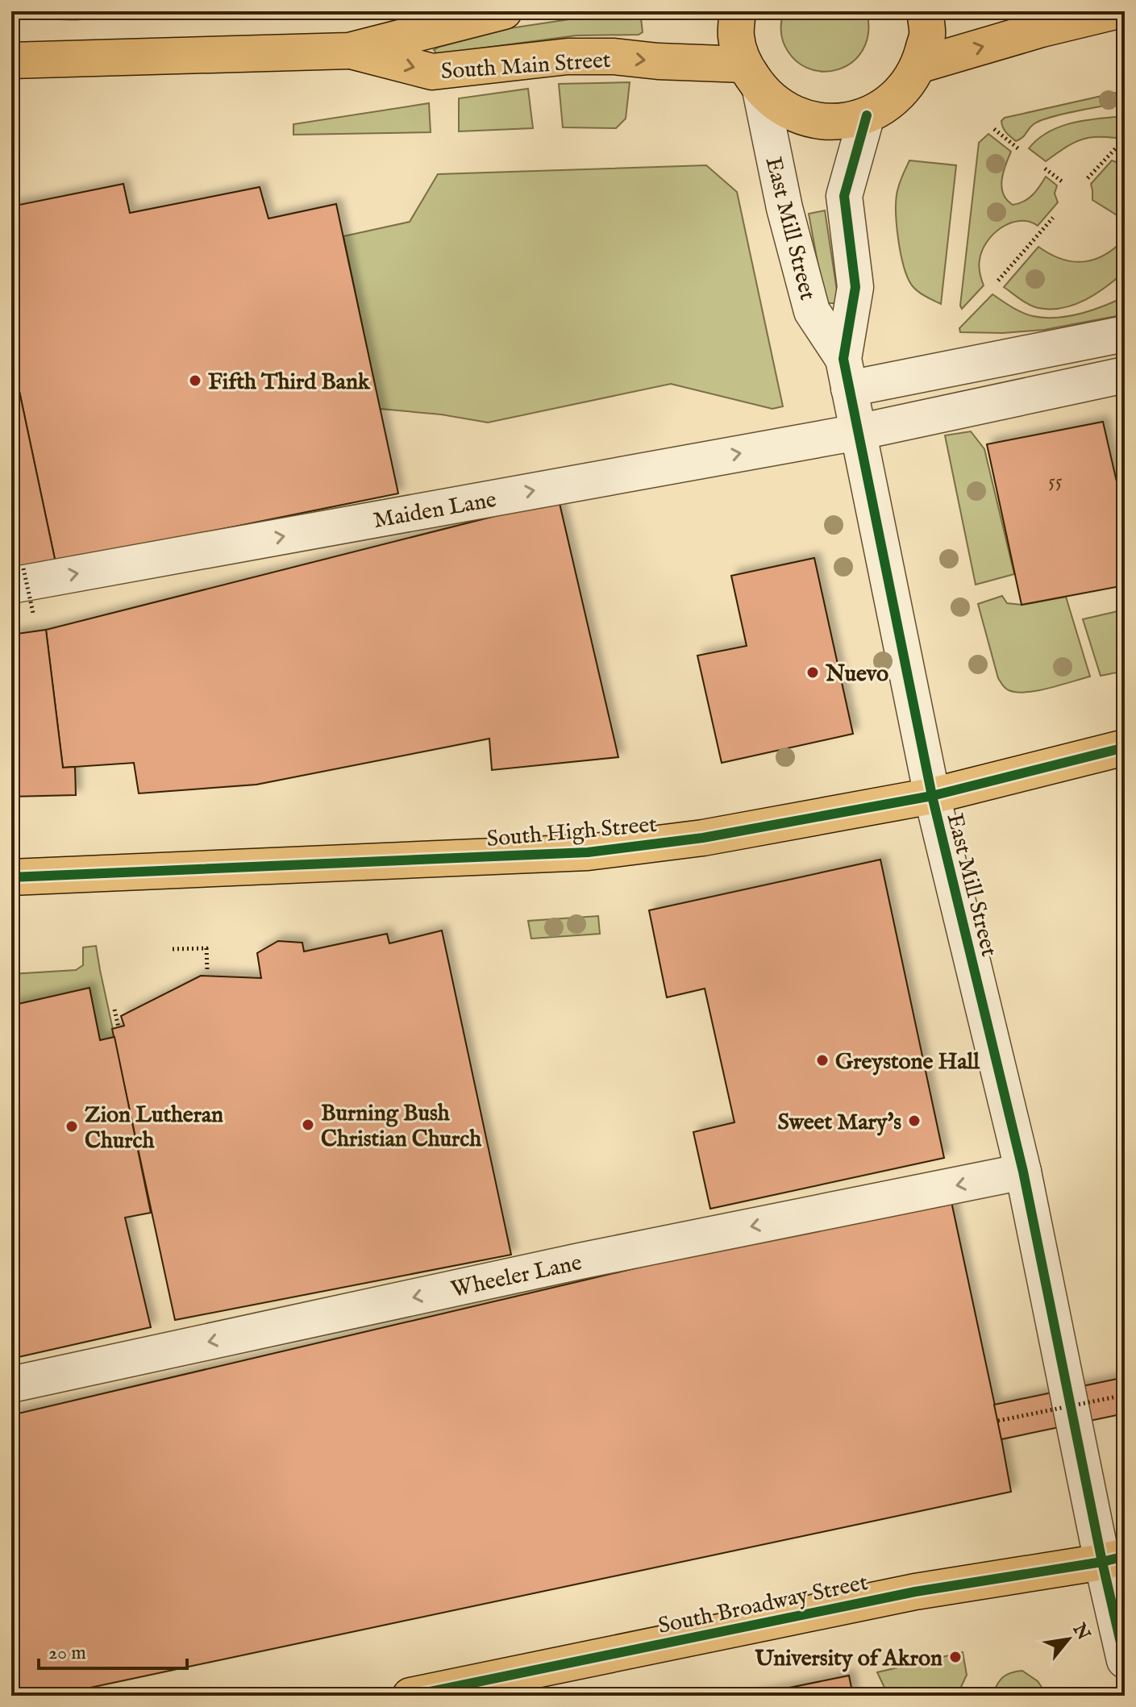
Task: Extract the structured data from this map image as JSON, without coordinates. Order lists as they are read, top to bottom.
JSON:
{
  "streets": {
    "main road": ["South Main Street", "South High Street", "South Broadway Street"],
    "street": ["East Mill Street", "Maiden Lane", "Wheeler Lane"]
  },
  "crossings": [
    ["South Main Street", "East Mill Street"],
    ["East Mill Street", "Maiden Lane"],
    ["East Mill Street", "South High Street"],
    ["East Mill Street", "Wheeler Lane"],
    ["East Mill Street", "South Broadway Street"]
  ],
  "one_way": ["Maiden Lane", "Wheeler Lane"],
  "places": [
    "Fifth Third Bank",
    "Nuevo",
    "Greystone Hall",
    "Sweet Mary's",
    "Burning Bush Christian Church",
    "Zion Lutheran Church",
    "University of Akron"
  ],
  "house_numbers": ["55"],
  "scale_bar": "20 m",
  "north": "top right"
}
